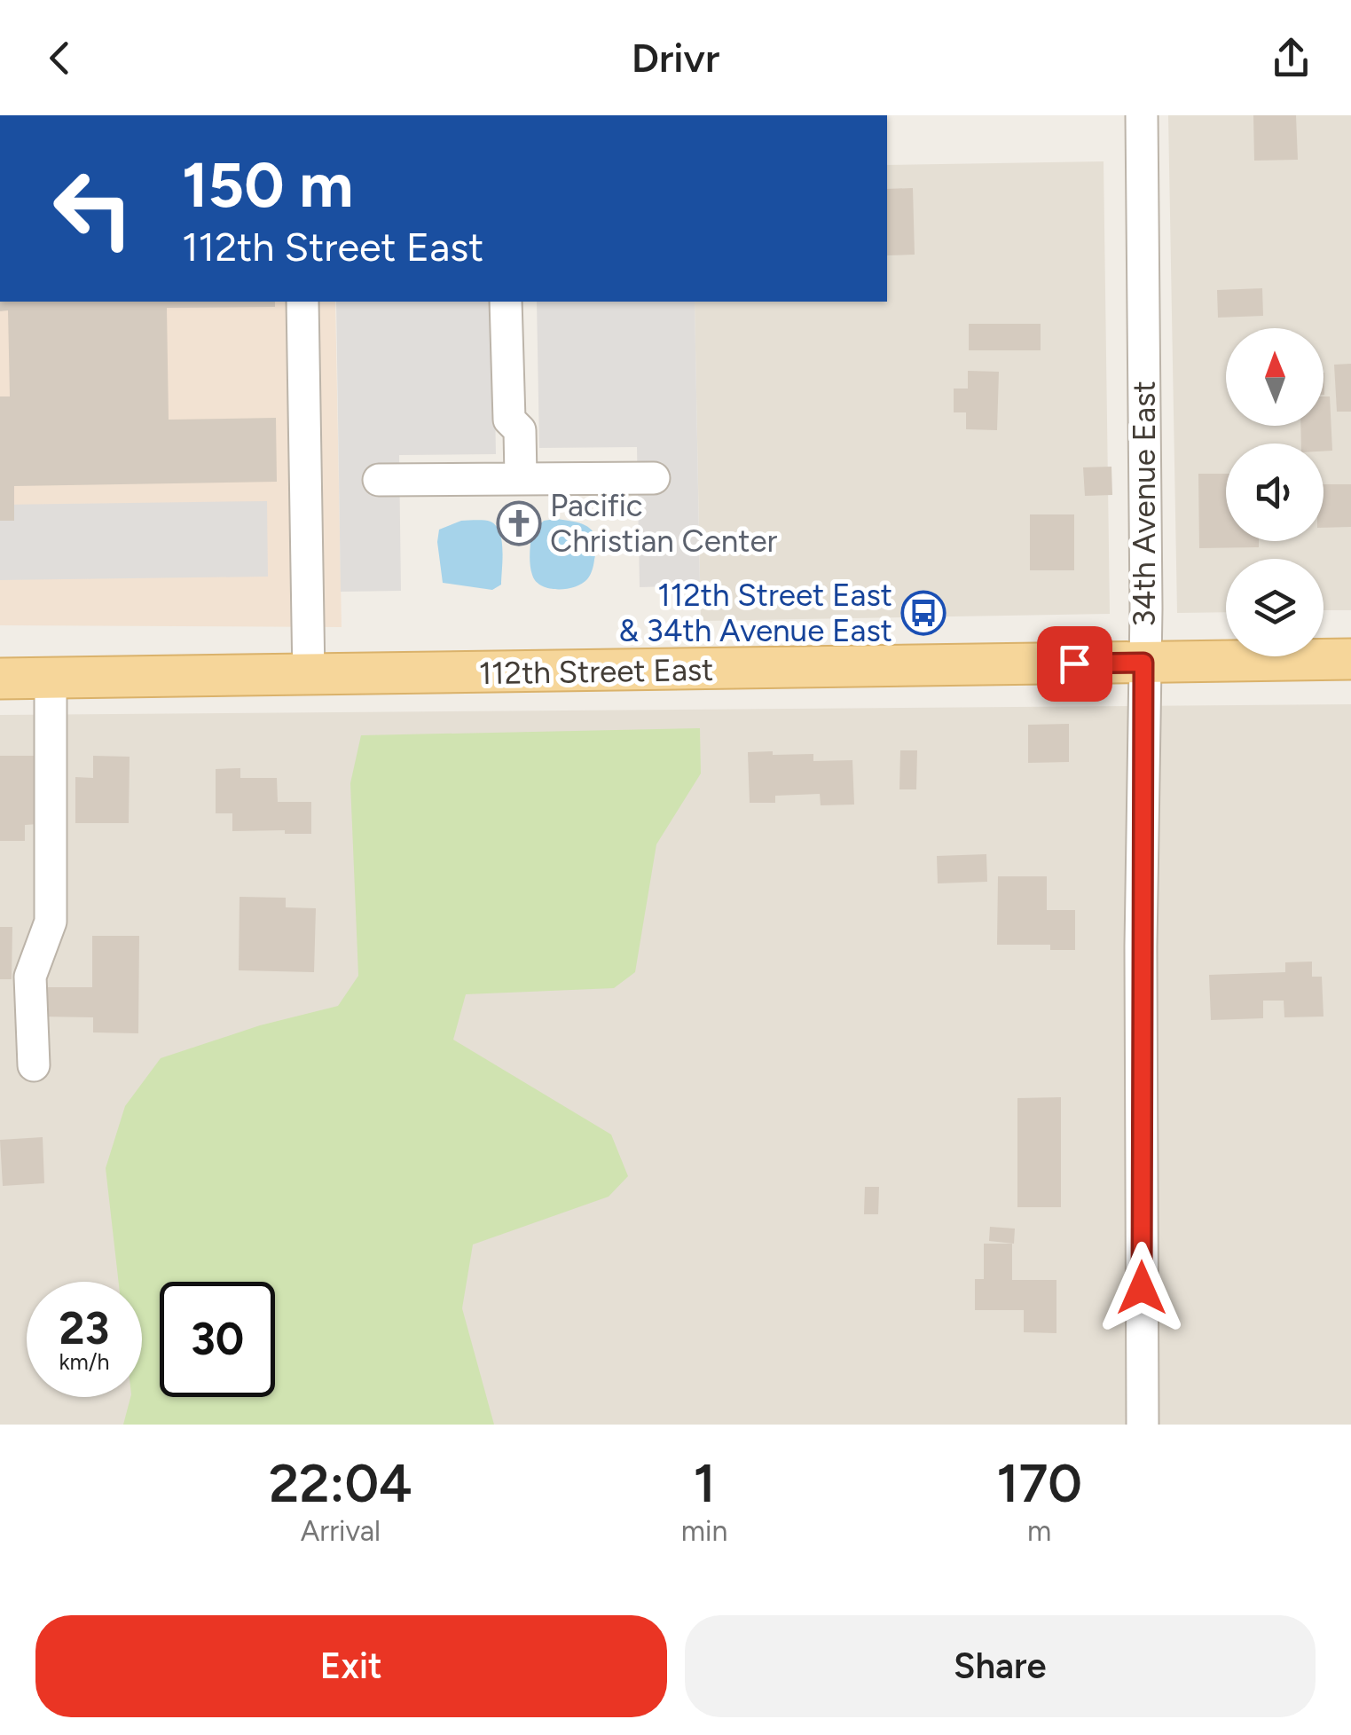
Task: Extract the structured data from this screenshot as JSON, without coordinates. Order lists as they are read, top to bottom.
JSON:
{
  "streets": {
    "main road": ["112th Street East"],
    "street": ["34th Avenue East"]
  },
  "crossings": [
    ["34th Avenue East", "112th Street East"]
  ],
  "places": {
    "church": ["Pacific Christian Center"],
    "bus stop": ["112th Street East & 34th Avenue East"]
  },
  "north": "top",
  "page": {
    "header": "Drivr",
    "turn": ["150 m", "112th Street East"],
    "speed": "23 km/h",
    "limit": "30",
    "eta": [
      "22:04",
      "Arrival",
      "1",
      "min",
      "170",
      "m"
    ],
    "buttons": ["Exit", "Share"]
  }
}
